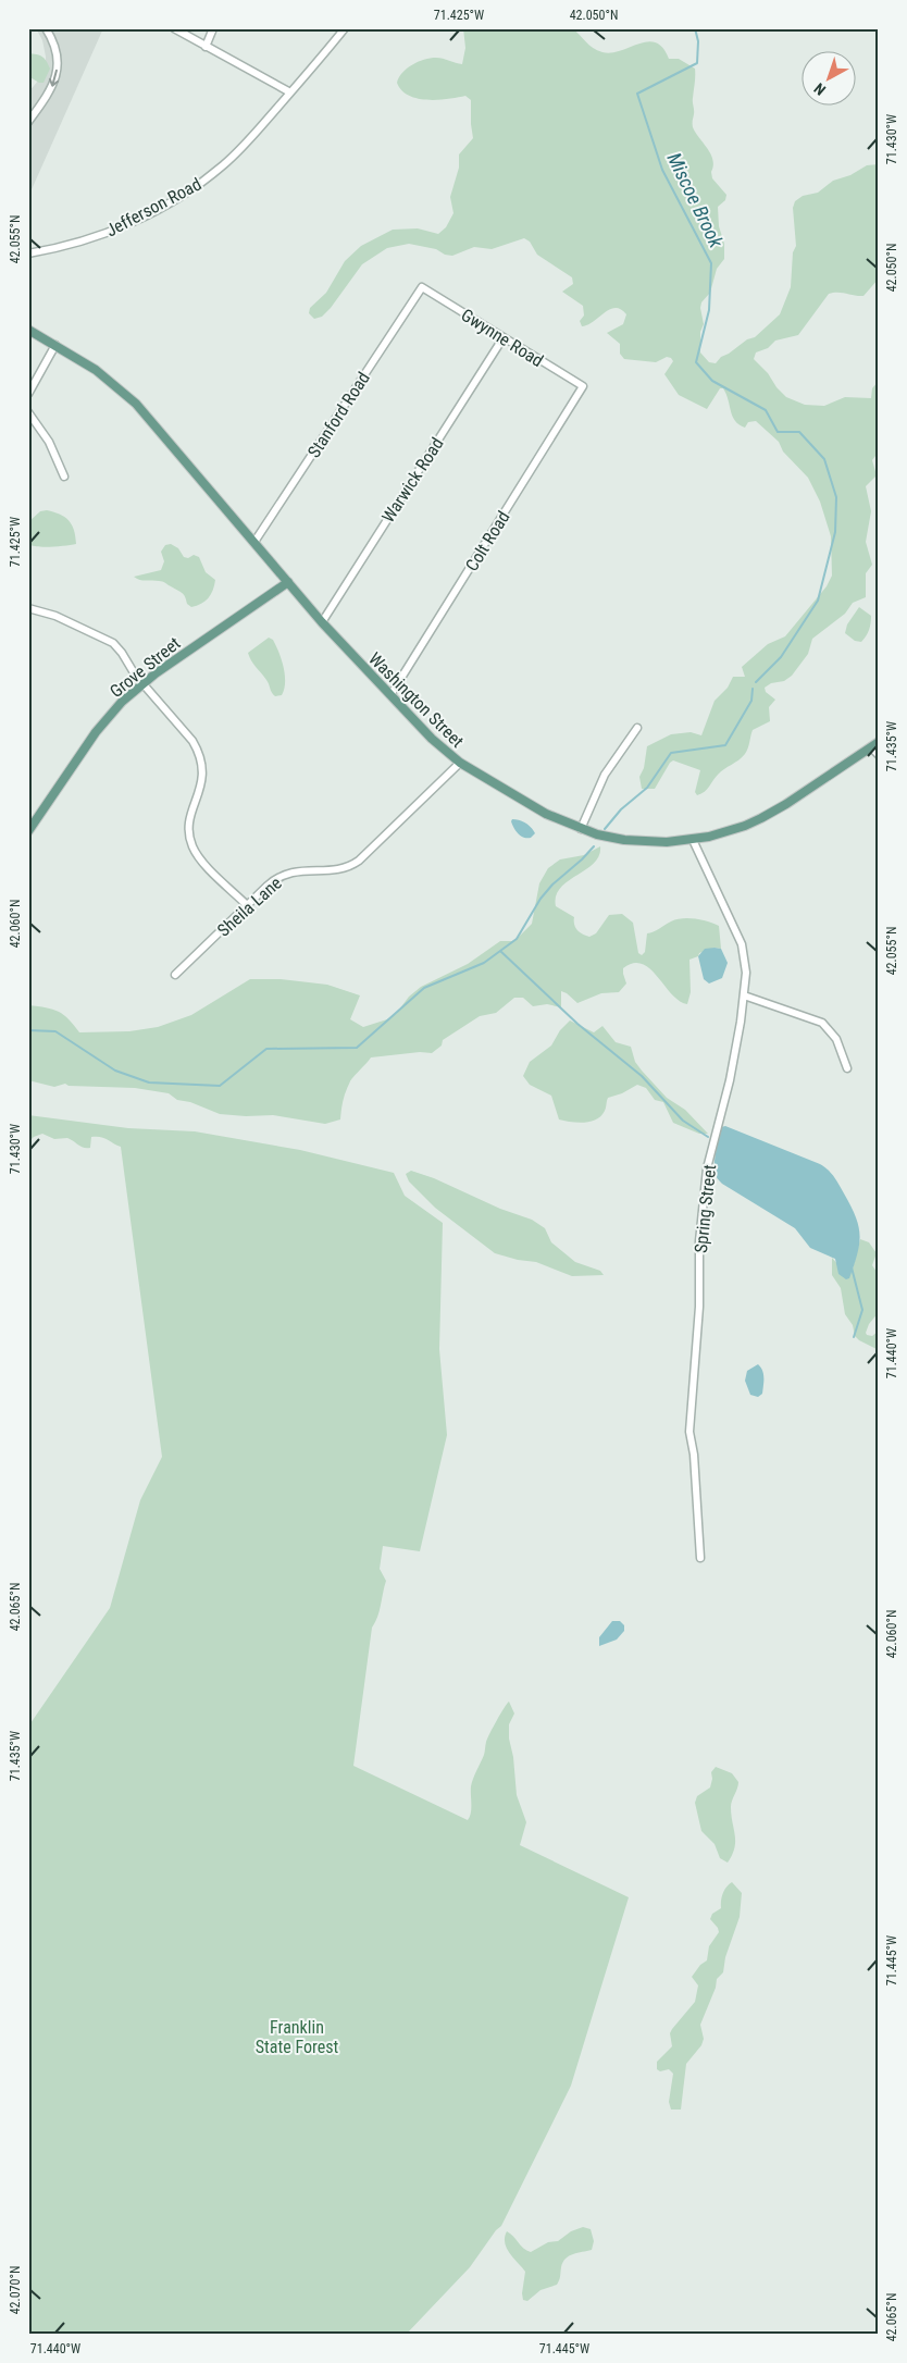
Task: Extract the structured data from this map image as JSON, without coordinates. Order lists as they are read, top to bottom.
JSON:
{
  "streets": {
    "main road": ["Grove Street", "Washington Street"],
    "street": [
      "Jefferson Road",
      "Gwynne Road",
      "Stanford Road",
      "Warwick Road",
      "Colt Road",
      "Sheila Lane",
      "Spring Street"
    ]
  },
  "crossings": [
    ["Gwynne Road", "Stanford Road"],
    ["Gwynne Road", "Warwick Road"],
    ["Gwynne Road", "Colt Road"],
    ["Stanford Road", "Washington Street"],
    ["Warwick Road", "Washington Street"],
    ["Colt Road", "Washington Street"],
    ["Grove Street", "Washington Street"],
    ["Washington Street", "Sheila Lane"],
    ["Washington Street", "Spring Street"]
  ],
  "water": ["Miscoe Brook"],
  "parks": ["Franklin State Forest"],
  "north": "bottom left",
  "coordinates": [
    "71.425°W",
    "42.050°N",
    "71.430°W",
    "42.055°N",
    "71.435°W",
    "42.060°N",
    "71.440°W",
    "42.065°N",
    "71.445°W",
    "42.070°N"
  ]
}
